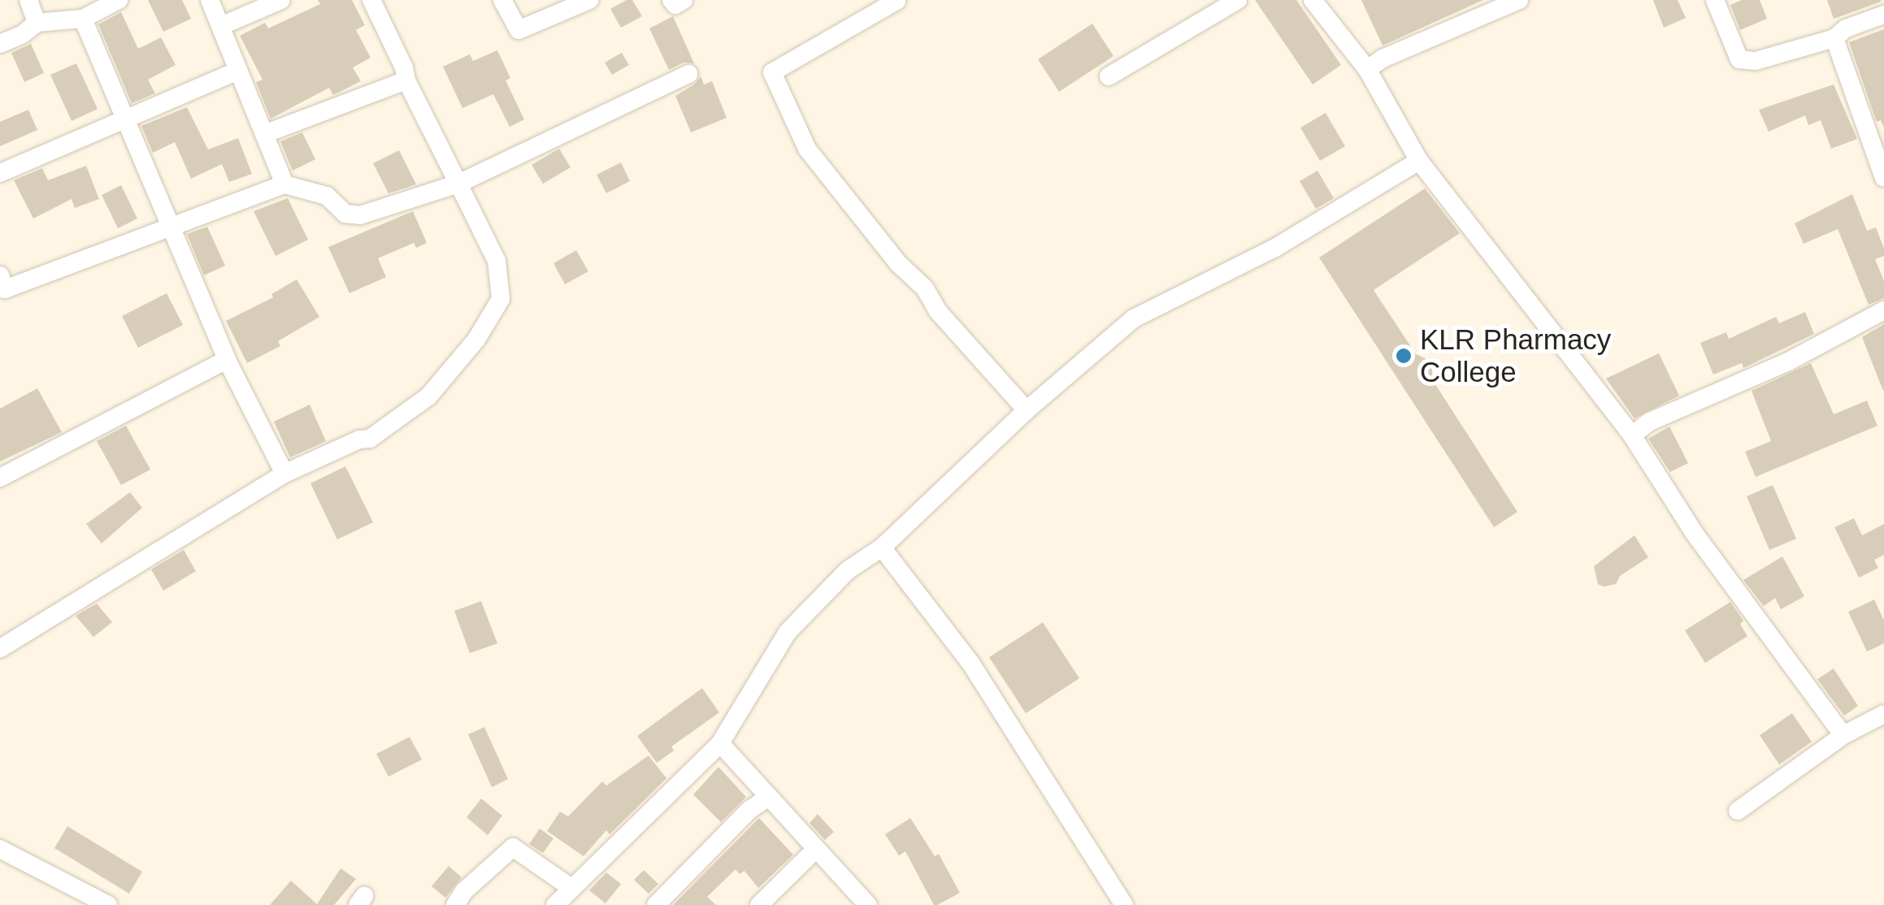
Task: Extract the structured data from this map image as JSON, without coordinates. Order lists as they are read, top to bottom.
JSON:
{
  "places": ["KLR Pharmacy College"]
}
